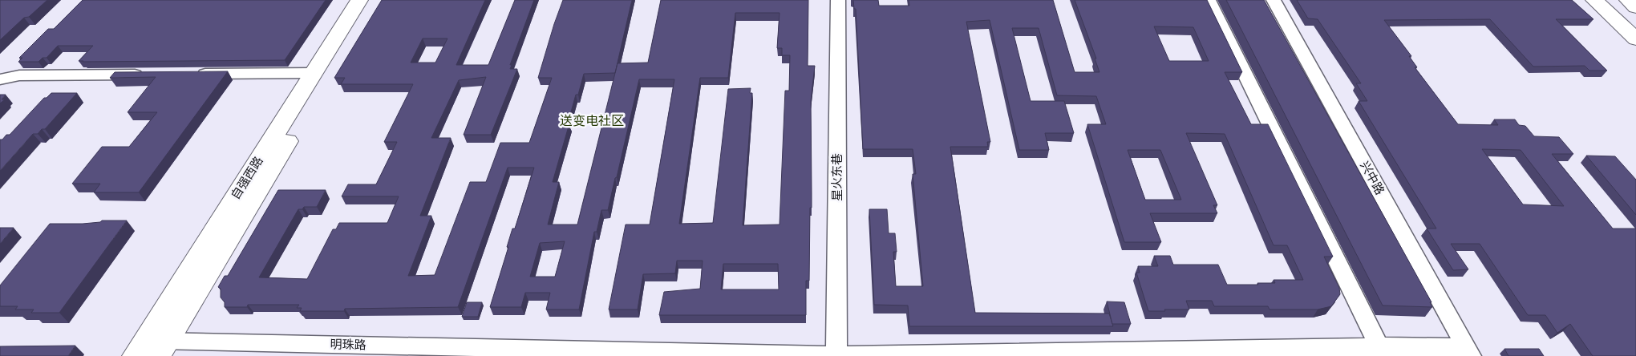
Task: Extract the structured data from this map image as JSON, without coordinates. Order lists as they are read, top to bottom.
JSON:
{
  "streets": {
    "main road": ["自强西路"],
    "street": ["星火东巷", "兴中路", "明珠路"]
  },
  "crossings": [
    ["星火东巷", "明珠路"],
    ["自强西路", "明珠路"],
    ["兴中路", "明珠路"]
  ],
  "districts": ["送变电社区"]
}
